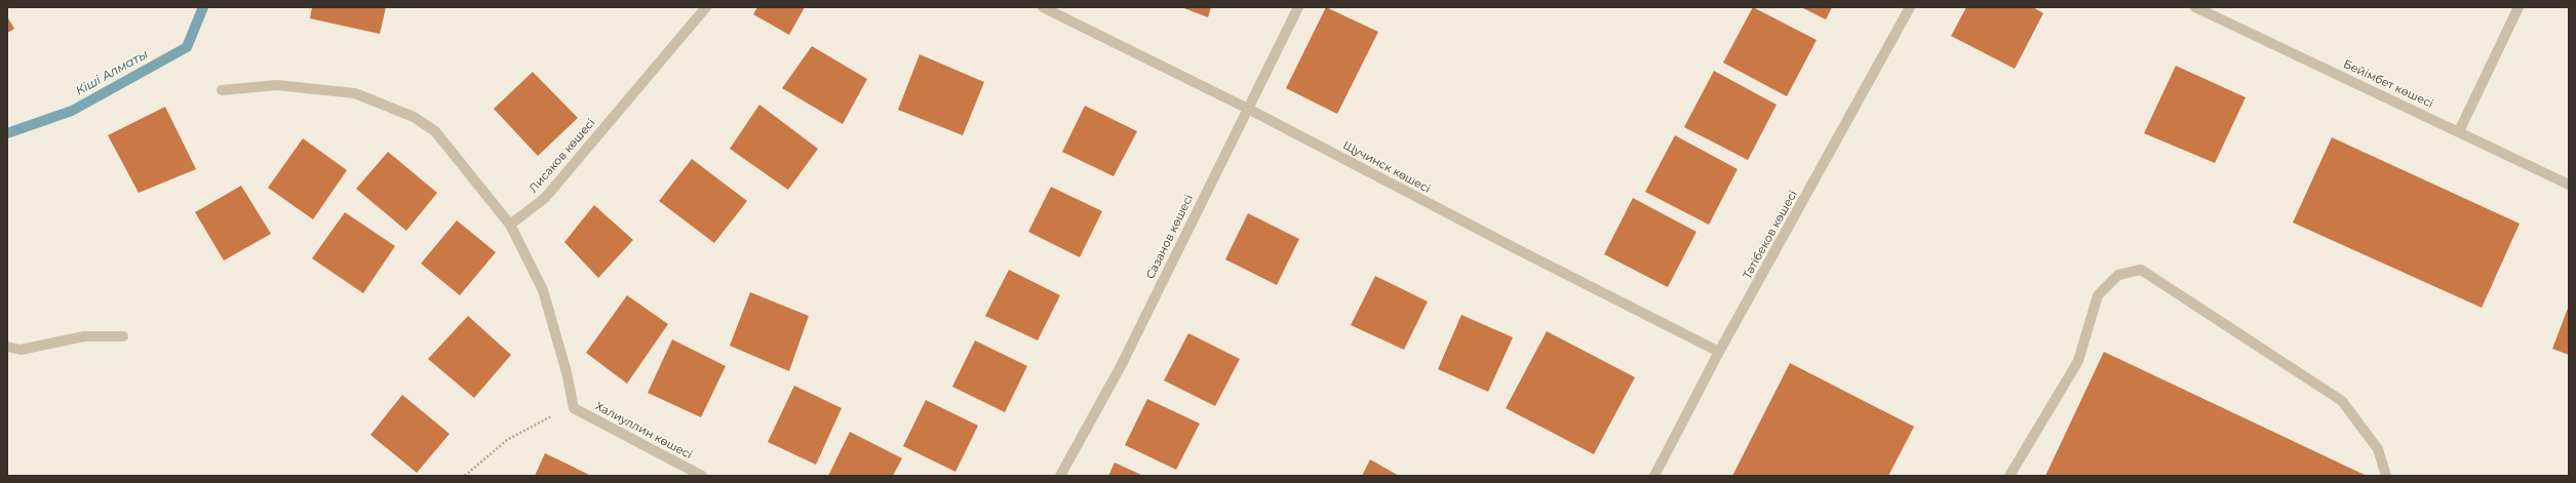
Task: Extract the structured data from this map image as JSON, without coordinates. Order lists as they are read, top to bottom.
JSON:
{
  "streets": {
    "street": [
      "Бейімбет көшесі",
      "Лисаков көшесі",
      "Щучинск көшесі",
      "Тәтібеков көшесі",
      "Сазанов көшесі",
      "Халиуллин көшесі"
    ]
  },
  "crossings": [
    ["Щучинск көшесі", "Тәтібеков көшесі"],
    ["Щучинск көшесі", "Сазанов көшесі"]
  ],
  "water": ["Кіші Алматы"]
}
